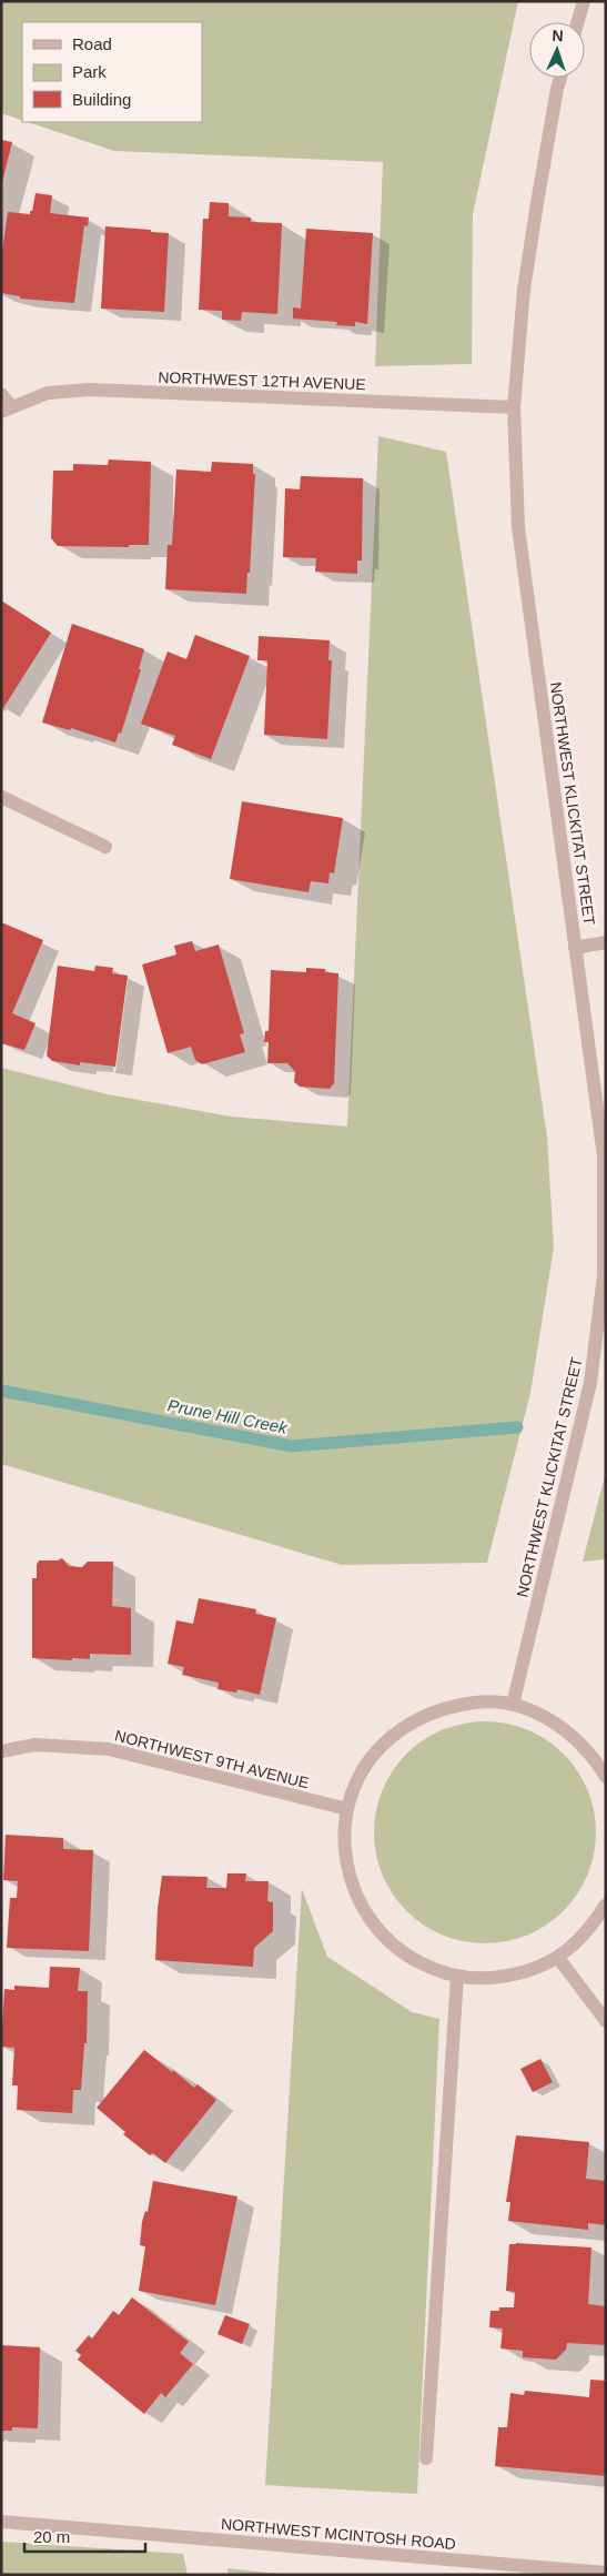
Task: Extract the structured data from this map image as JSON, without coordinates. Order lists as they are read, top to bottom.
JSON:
{
  "streets": {
    "street": [
      "NORTHWEST 12TH AVENUE",
      "NORTHWEST KLICKITAT STREET",
      "NORTHWEST 9TH AVENUE",
      "NORTHWEST MCINTOSH ROAD"
    ]
  },
  "crossings": [
    ["NORTHWEST 12TH AVENUE", "NORTHWEST KLICKITAT STREET"]
  ],
  "water": ["Prune Hill Creek"],
  "legend": ["Road", "Park", "Building"],
  "scale_bar": "20 m",
  "north": "top"
}
